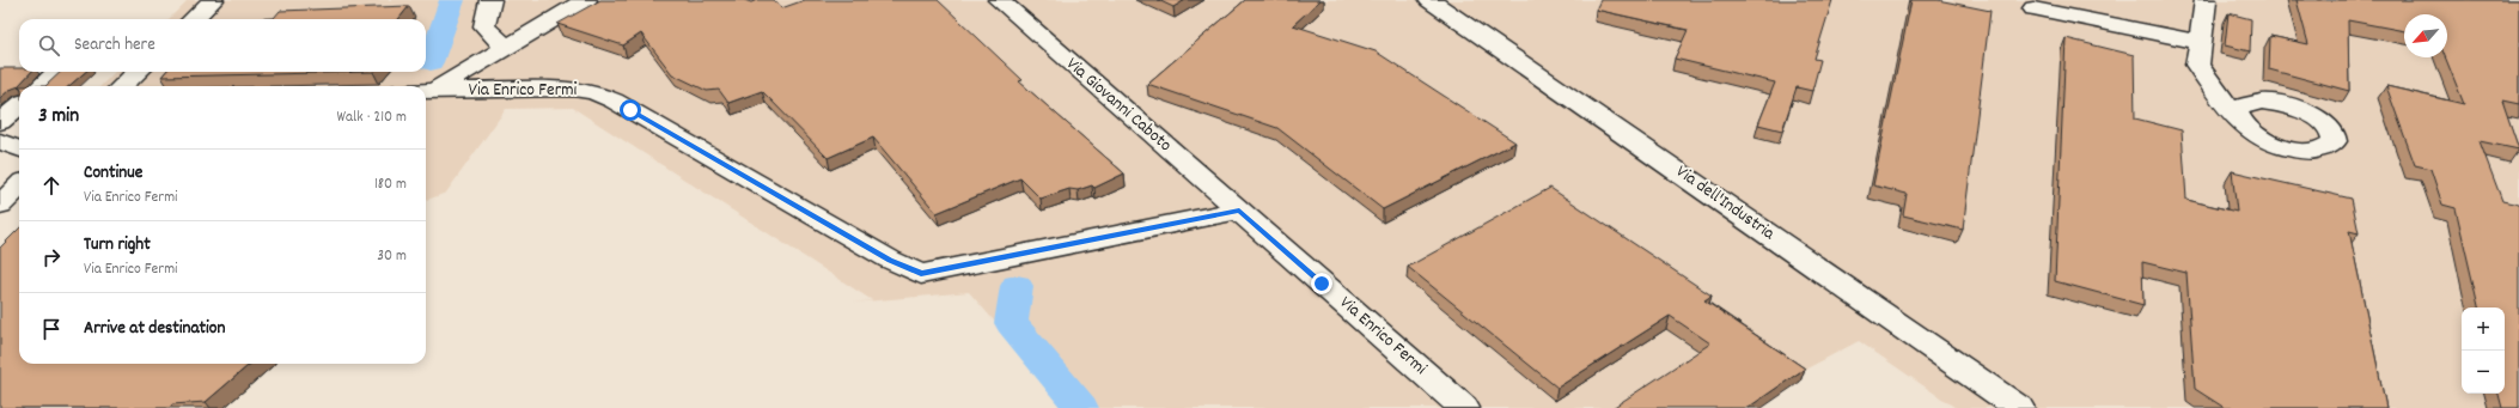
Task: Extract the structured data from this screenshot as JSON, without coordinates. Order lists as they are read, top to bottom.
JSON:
{
  "streets": {
    "street": ["Via Enrico Fermi", "Via Giovanni Caboto", "Via dell'Industria"]
  },
  "crossings": [
    ["Via Enrico Fermi", "Via Giovanni Caboto"]
  ],
  "north": "bottom left",
  "page": {
    "search": "Search here",
    "heading": ["3 min", "Walk · 210 m"],
    "list": [
      ["Continue", "Via Enrico Fermi", "180 m"],
      ["Turn right", "Via Enrico Fermi", "30 m"],
      "Arrive at destination"
    ],
    "map_buttons": ["+", "−"]
  }
}
